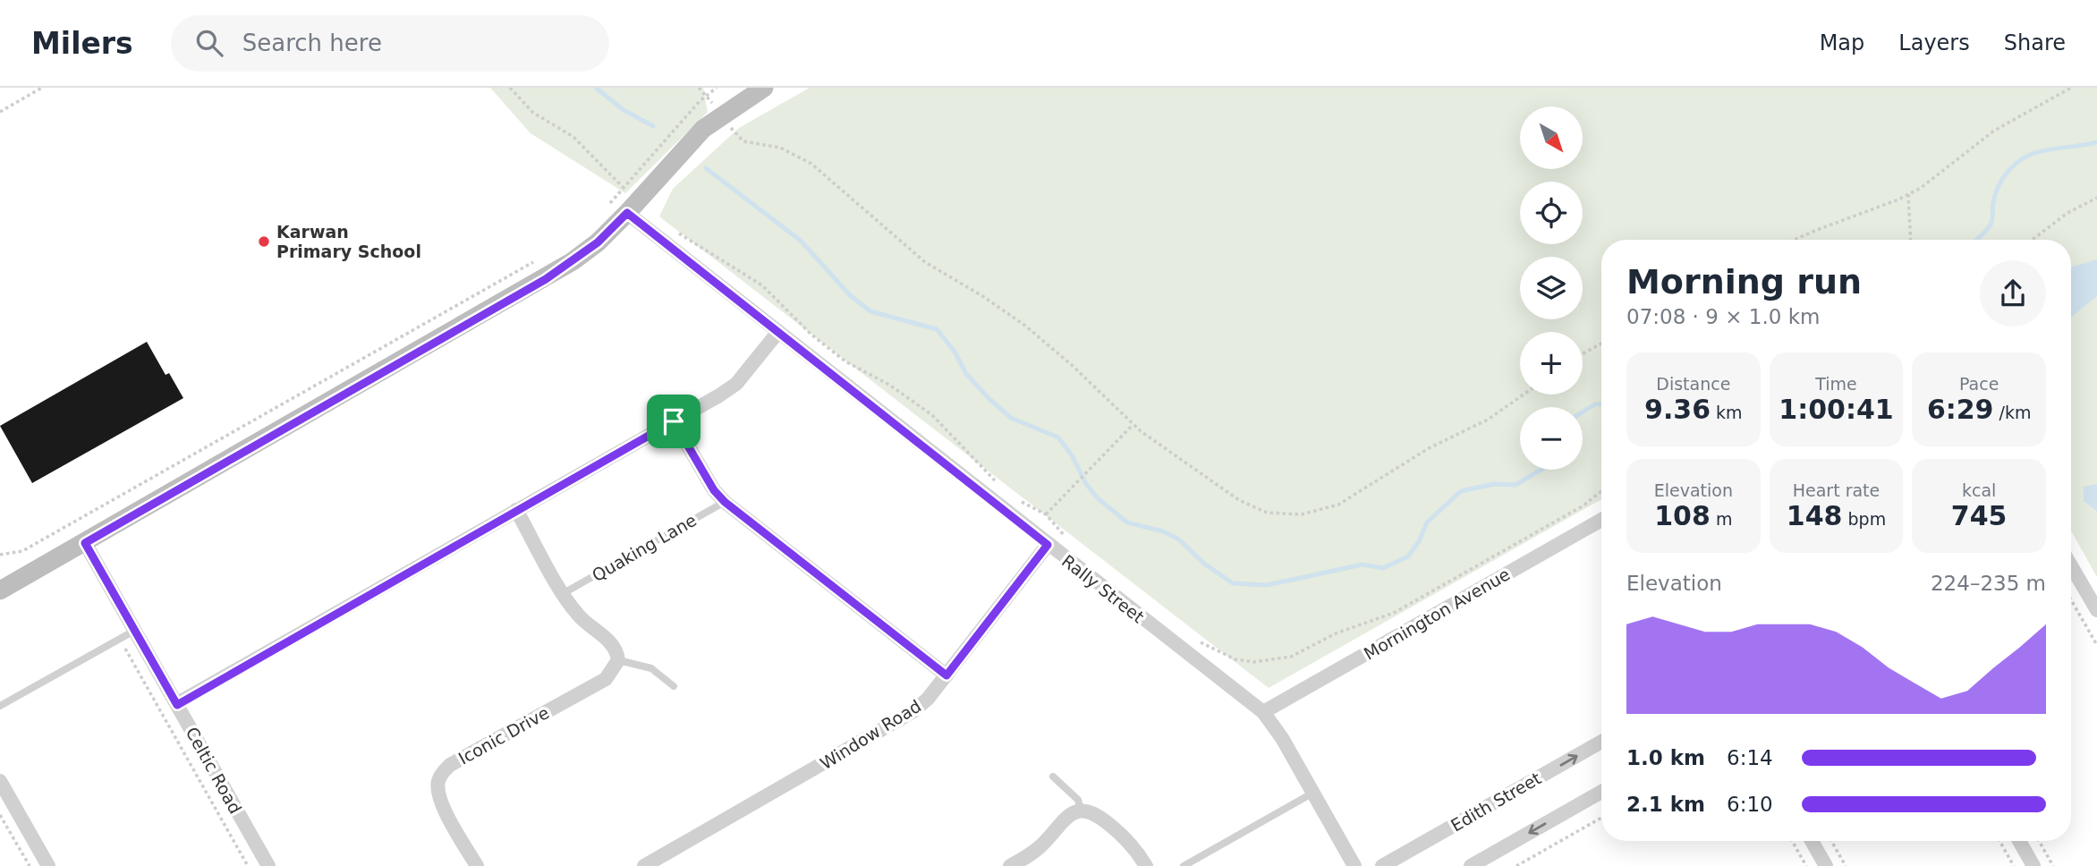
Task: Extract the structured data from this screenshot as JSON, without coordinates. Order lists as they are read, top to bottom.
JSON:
{
  "streets": {
    "street": [
      "Rally Street",
      "Mornington Avenue",
      "Window Road",
      "Iconic Drive",
      "Celtic Road",
      "Edith Street"
    ],
    "lane": ["Quaking Lane"]
  },
  "crossings": [
    ["Rally Street", "Mornington Avenue"],
    ["Rally Street", "Window Road"]
  ],
  "places": ["Karwan Primary School"],
  "north": "bottom right",
  "page": {
    "header": "Milers",
    "search": "Search here",
    "nav": ["Map", "Layers", "Share"],
    "map_buttons": ["+", "−"],
    "heading": ["Morning run", "07:08 · 9 × 1.0 km"],
    "stats": [
      ["Distance", "9.36 km"],
      ["Time", "1:00:41"],
      ["Pace", "6:29 /km"],
      ["Elevation", "108 m"],
      ["Heart rate", "148 bpm"],
      ["kcal", "745"]
    ],
    "chart": ["Elevation", "224–235 m"],
    "list": [
      {
        "name": "1.0 km",
        "note": "6:14"
      },
      {
        "name": "2.1 km",
        "note": "6:10"
      }
    ]
  }
}
